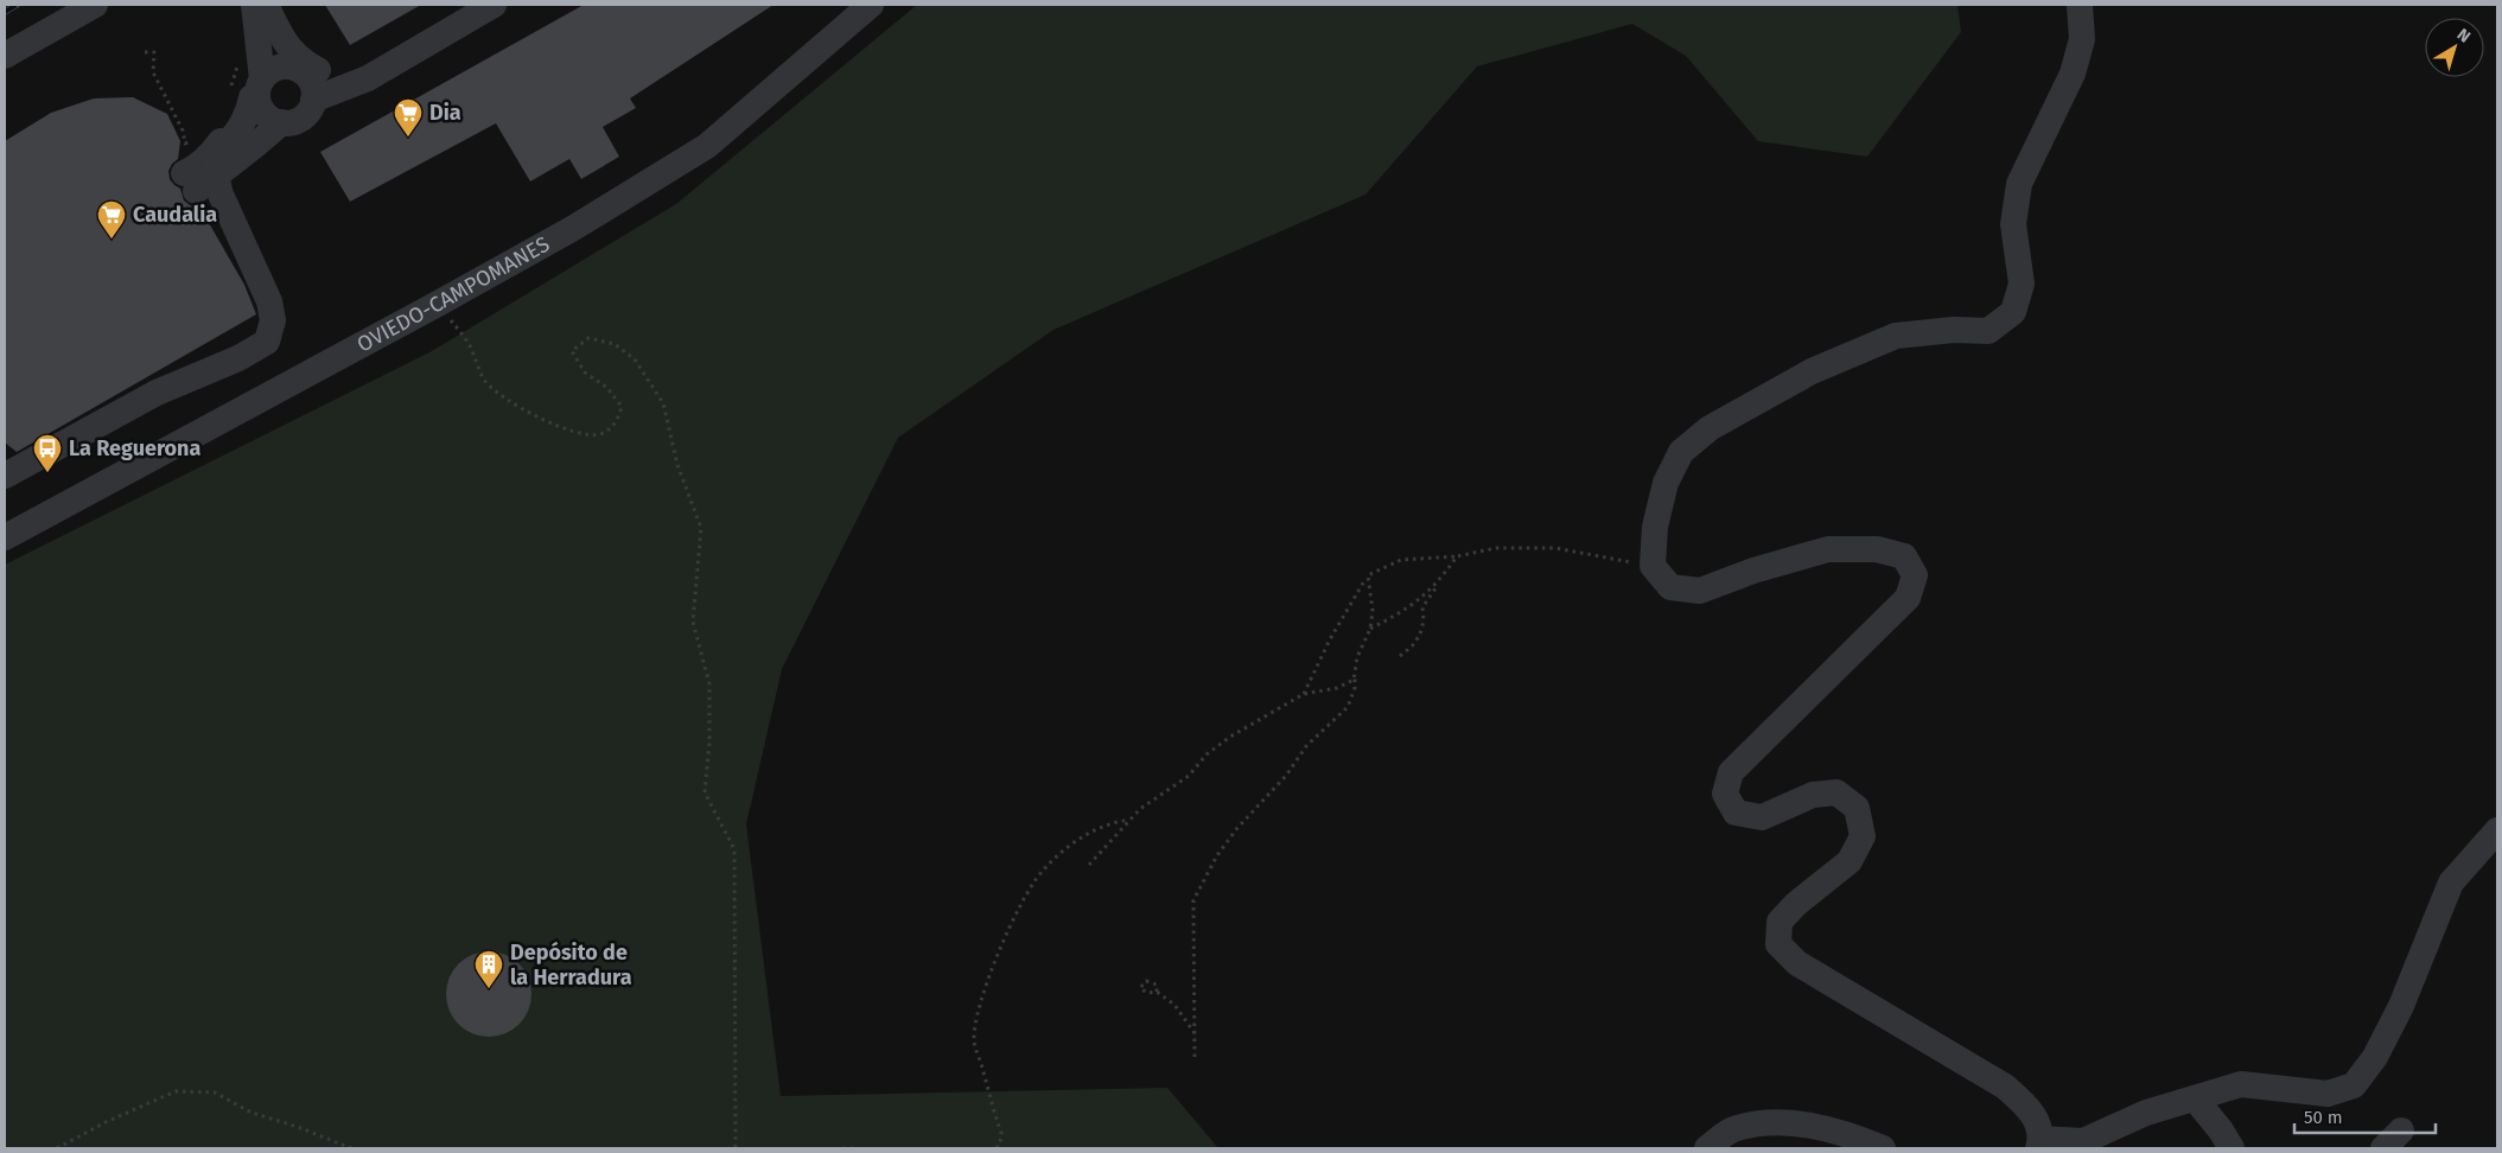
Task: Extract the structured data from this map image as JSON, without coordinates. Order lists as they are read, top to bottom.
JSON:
{
  "streets": {
    "street": ["OVIEDO-CAMPOMANES"]
  },
  "places": {
    "supermarket": ["Dia", "Caudalia"],
    "bus stop": ["La Reguerona"],
    "building": ["Depósito de la Herradura"]
  },
  "scale_bar": "50 m",
  "north": "top right"
}
